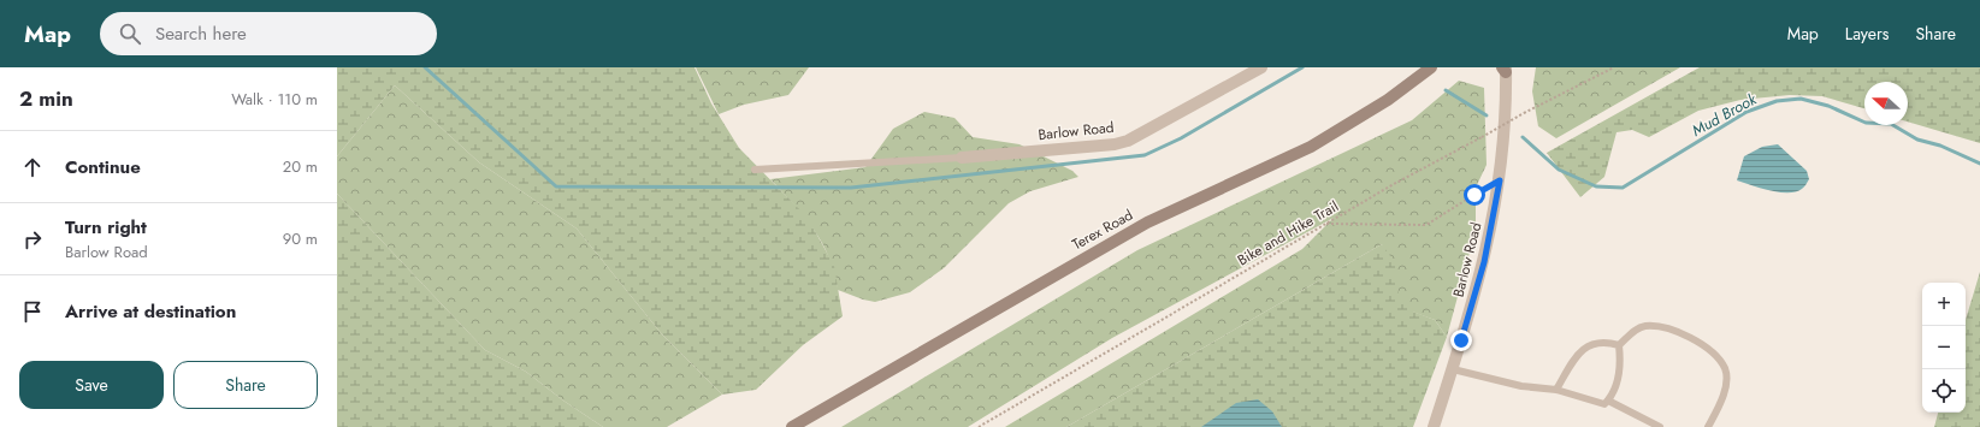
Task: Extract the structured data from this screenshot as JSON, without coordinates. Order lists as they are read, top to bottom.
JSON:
{
  "streets": {
    "main road": ["Terex Road"],
    "street": ["Barlow Road"],
    "path": ["Bike and Hike Trail"]
  },
  "water": ["Mud Brook"],
  "north": "left",
  "page": {
    "header": "Map",
    "search": "Search here",
    "nav": ["Map", "Layers", "Share"],
    "heading": ["2 min", "Walk · 110 m"],
    "list": [
      ["Continue", "20 m"],
      ["Turn right", "Barlow Road", "90 m"],
      "Arrive at destination"
    ],
    "map_buttons": ["+", "−"],
    "buttons": ["Save", "Share"]
  }
}
